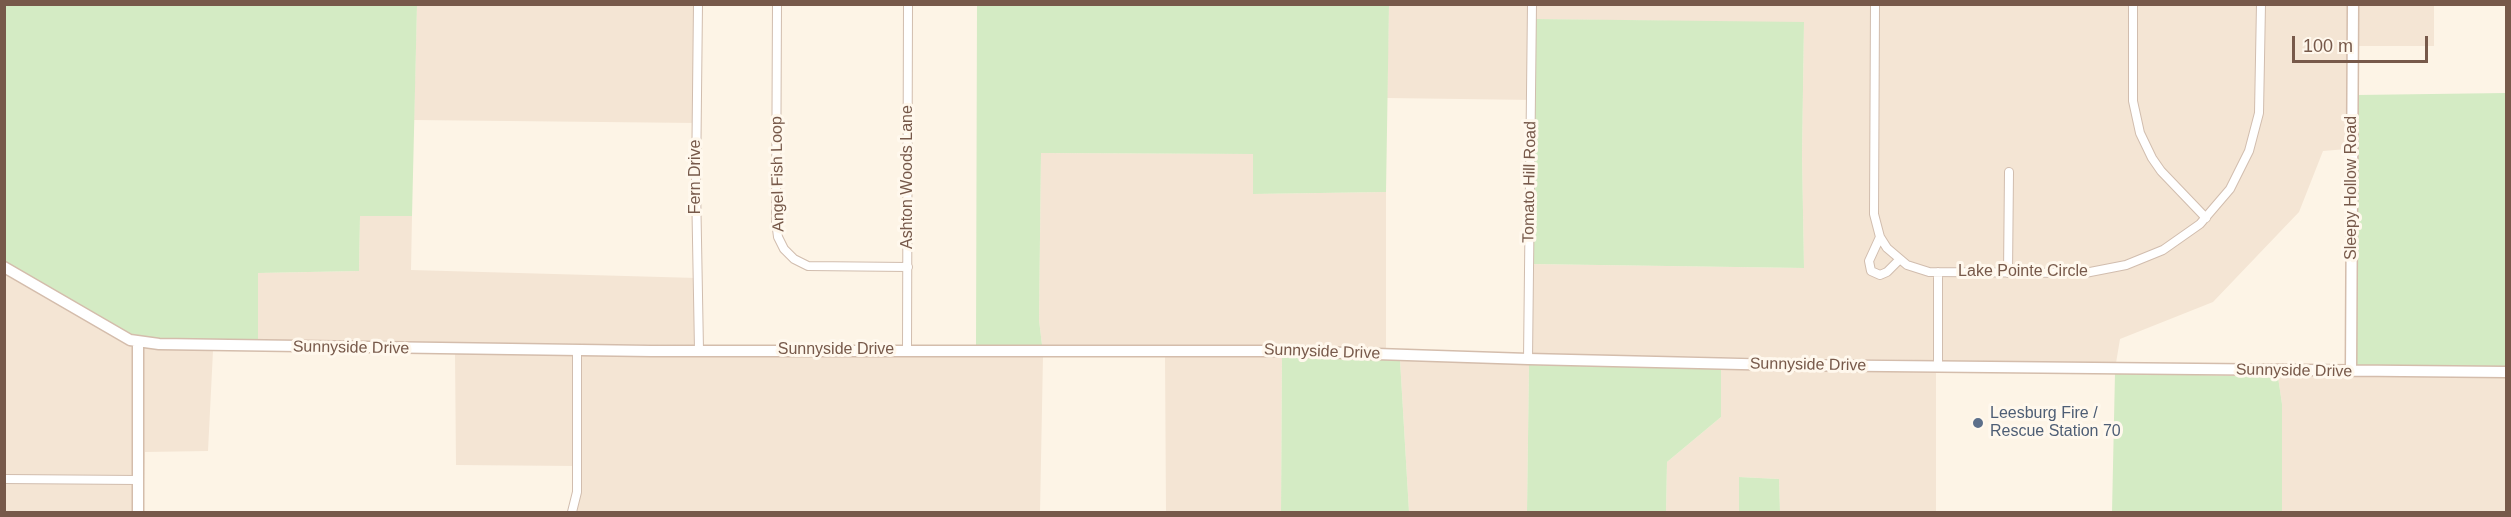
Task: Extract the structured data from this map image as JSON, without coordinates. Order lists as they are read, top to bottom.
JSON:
{
  "streets": {
    "street": [
      "Angel Fish Loop",
      "Fern Drive",
      "Ashton Woods Lane",
      "Tomato Hill Road",
      "Sleepy Hollow Road",
      "Lake Pointe Circle",
      "Sunnyside Drive"
    ]
  },
  "crossings": [
    ["Angel Fish Loop", "Ashton Woods Lane"],
    ["Fern Drive", "Sunnyside Drive"],
    ["Ashton Woods Lane", "Sunnyside Drive"],
    ["Tomato Hill Road", "Sunnyside Drive"],
    ["Sleepy Hollow Road", "Sunnyside Drive"]
  ],
  "places": ["Leesburg Fire / Rescue Station 70"],
  "scale_bar": "100 m"
}
